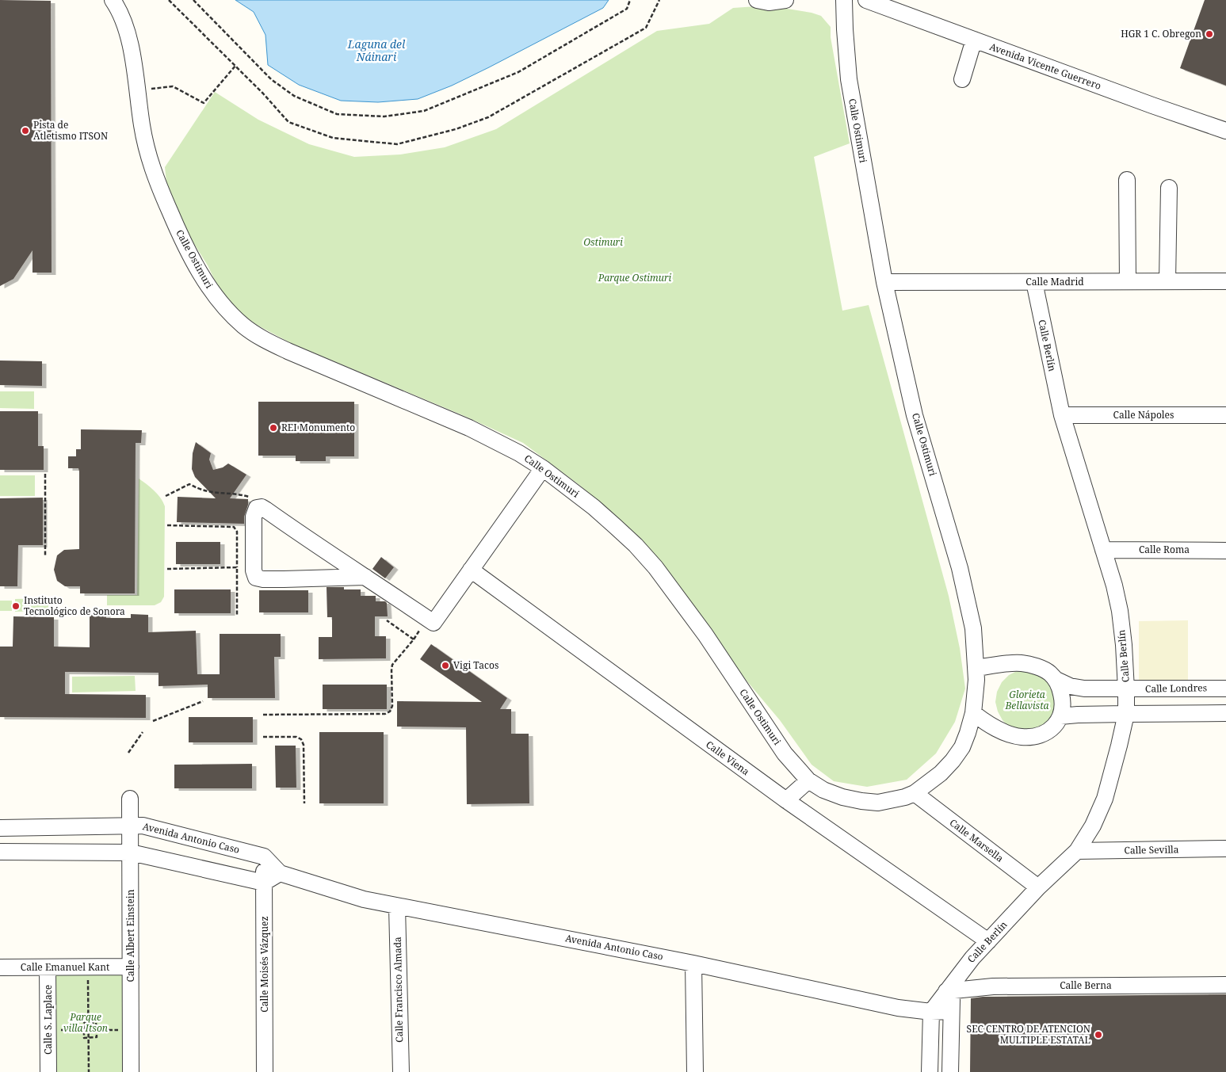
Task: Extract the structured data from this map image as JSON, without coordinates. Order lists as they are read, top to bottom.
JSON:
{
  "streets": {
    "street": [
      "Avenida Vicente Guerrero",
      "Calle Ostimuri",
      "Calle Madrid",
      "Calle Berlín",
      "Calle Nápoles",
      "Calle Roma",
      "Calle Londres",
      "Calle Viena",
      "Avenida Antonio Caso",
      "Calle Marsella",
      "Calle Sevilla",
      "Calle Albert Einstein",
      "Calle Moisés Vázquez",
      "Calle Emanuel Kant",
      "Calle Berna",
      "Calle Francisco Almada",
      "Calle S. Laplace"
    ]
  },
  "crossings": [
    ["Calle Ostimuri", "Calle Madrid"],
    ["Calle Ostimuri", "Calle Londres"],
    ["Calle Ostimuri", "Calle Marsella"],
    ["Calle Madrid", "Calle Berlín"],
    ["Calle Berlín", "Calle Nápoles"],
    ["Calle Berlín", "Calle Roma"],
    ["Calle Berlín", "Calle Londres"],
    ["Calle Berlín", "Calle Viena"],
    ["Calle Berlín", "Avenida Antonio Caso"],
    ["Calle Berlín", "Calle Marsella"],
    ["Calle Berlín", "Calle Sevilla"],
    ["Calle Berlín", "Calle Berna"],
    ["Avenida Antonio Caso", "Calle Albert Einstein"],
    ["Avenida Antonio Caso", "Calle Moisés Vázquez"],
    ["Avenida Antonio Caso", "Calle Francisco Almada"],
    ["Calle Albert Einstein", "Calle Emanuel Kant"],
    ["Calle Emanuel Kant", "Calle S. Laplace"]
  ],
  "water": ["Laguna del Náinari"],
  "parks": [
    "Ostimuri",
    "Parque Ostimuri",
    "Glorieta Bellavista",
    "Parque villa Itson"
  ],
  "places": [
    "HGR 1 C. Obregon",
    "Pista de Atletismo ITSON",
    "REI Monumento",
    "Instituto Tecnológico de Sonora",
    "Vigi Tacos",
    "SEC CENTRO DE ATENCION MULTIPLE ESTATAL"
  ]
}
